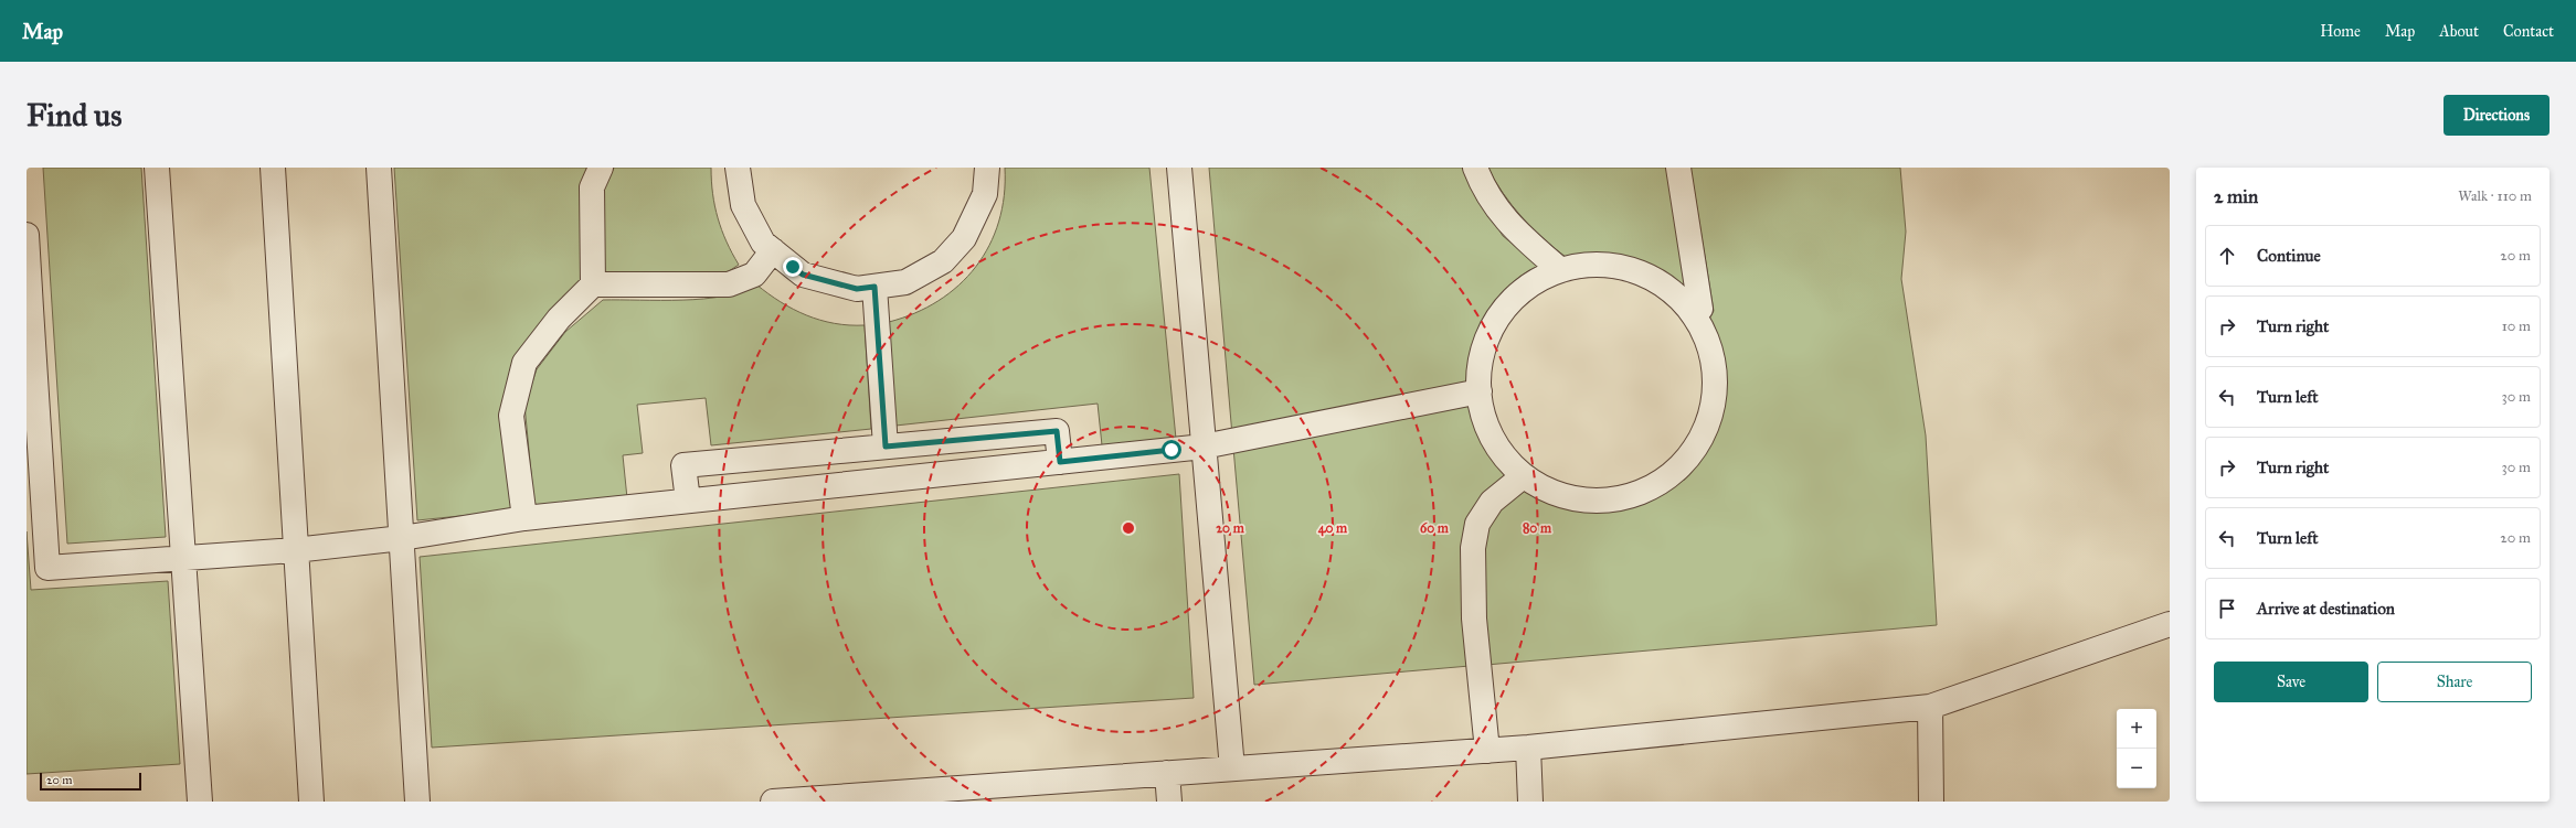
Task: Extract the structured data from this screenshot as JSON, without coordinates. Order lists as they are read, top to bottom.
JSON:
{
  "scale_bar": "20 m",
  "page": {
    "header": "Map",
    "nav": [
      "Home",
      "Map",
      "About",
      "Contact"
    ],
    "buttons": [
      "Directions",
      ["Save", "Share"]
    ],
    "title": "Find us",
    "heading": ["2 min", "Walk · 110 m"],
    "list": [
      ["Continue", "20 m"],
      ["Turn right", "10 m"],
      ["Turn left", "30 m"],
      ["Turn right", "30 m"],
      ["Turn left", "20 m"],
      "Arrive at destination"
    ],
    "map_buttons": ["+", "−"],
    "scale": "20 m"
  },
  "rings": [
    "20 m",
    "40 m",
    "60 m",
    "80 m"
  ]
}
